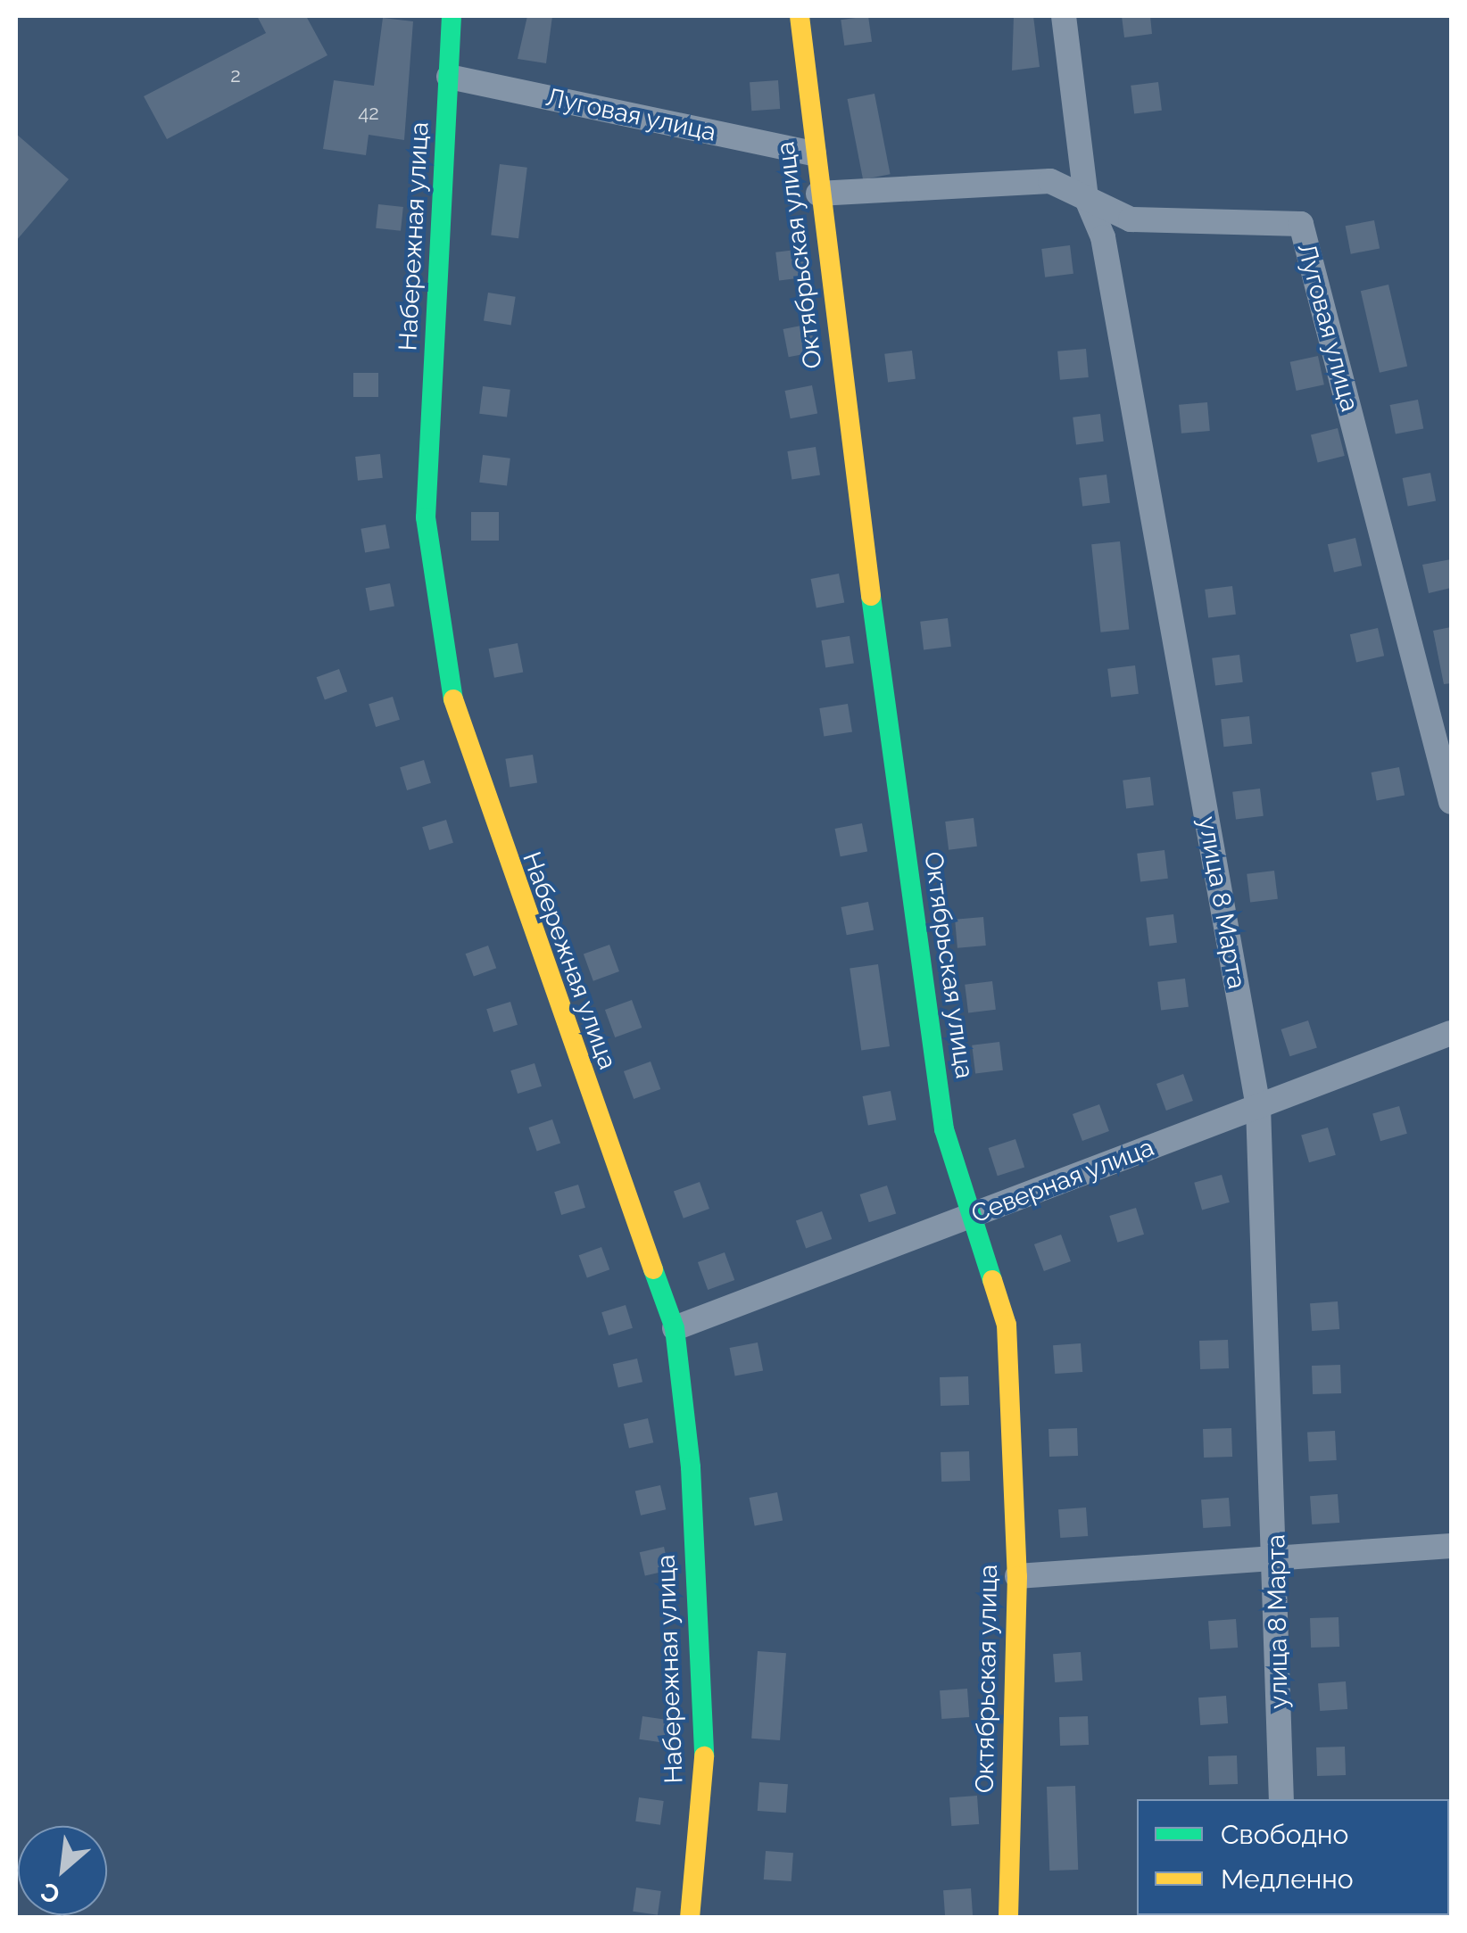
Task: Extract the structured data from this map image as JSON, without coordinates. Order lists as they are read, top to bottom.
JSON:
{
  "streets": {
    "street": [
      "Луговая улица",
      "Набережная улица",
      "Октябрьская улица",
      "улица 8 Марта",
      "Северная улица"
    ]
  },
  "crossings": [
    ["Луговая улица", "Набережная улица"],
    ["Луговая улица", "Октябрьская улица"],
    ["Луговая улица", "улица 8 Марта"],
    ["Набережная улица", "Северная улица"],
    ["Октябрьская улица", "Северная улица"],
    ["улица 8 Марта", "Северная улица"]
  ],
  "house_numbers": ["2", "42"],
  "legend": ["Свободно", "Медленно"],
  "north": "bottom left"
}
